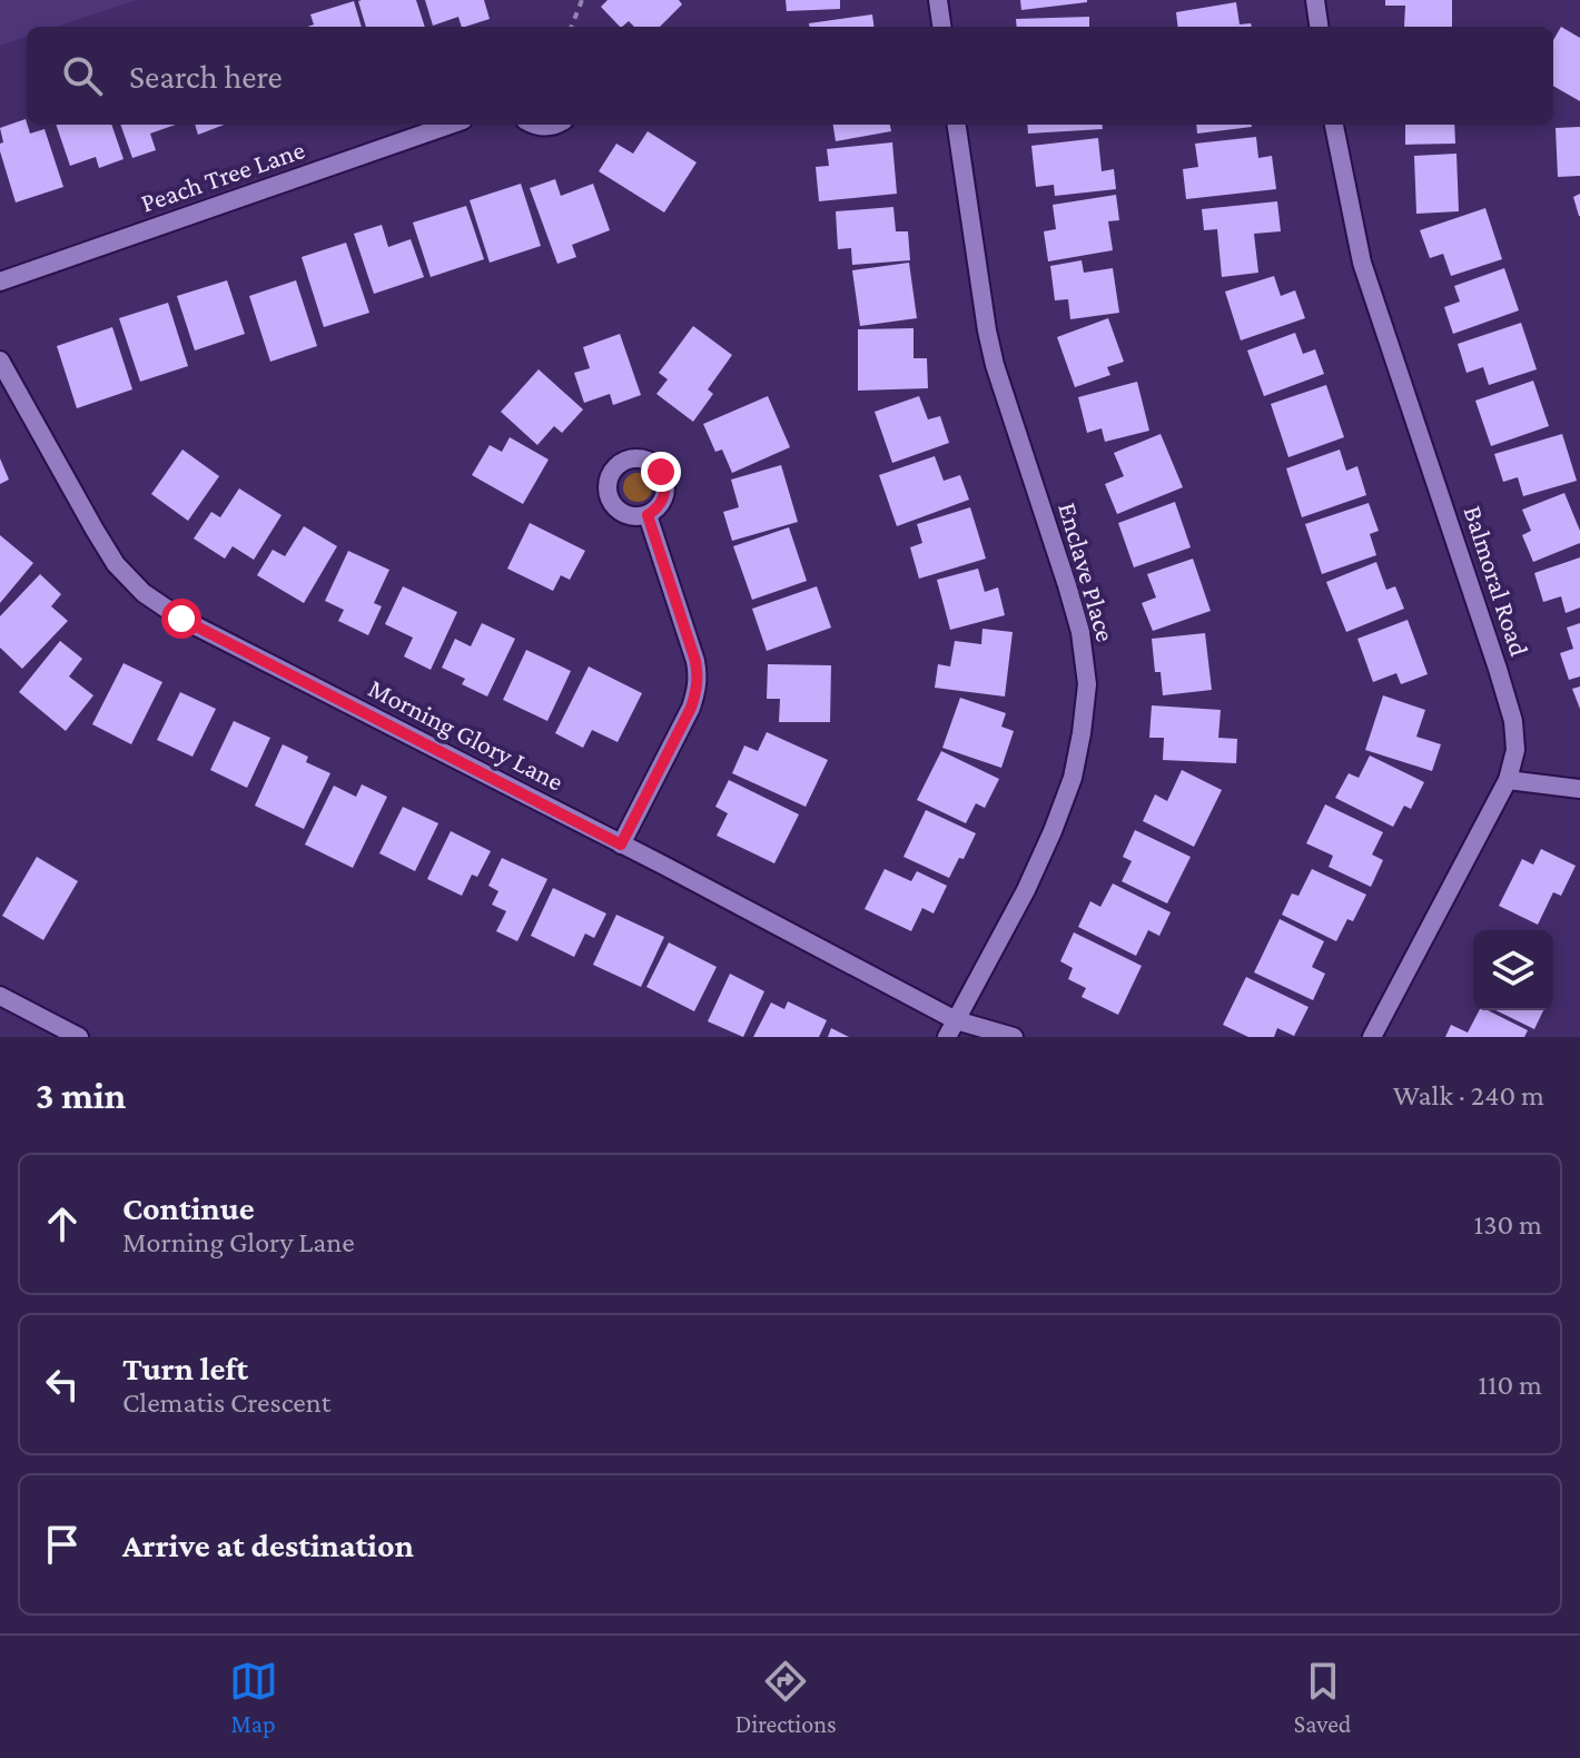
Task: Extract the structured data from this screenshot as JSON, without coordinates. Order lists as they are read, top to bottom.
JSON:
{
  "streets": {
    "street": [
      "Peach Tree Lane",
      "Enclave Place",
      "Balmoral Road",
      "Morning Glory Lane"
    ]
  },
  "crossings": [
    ["Enclave Place", "Morning Glory Lane"]
  ],
  "page": {
    "search": "Search here",
    "heading": ["3 min", "Walk · 240 m"],
    "list": [
      ["Continue", "Morning Glory Lane", "130 m"],
      ["Turn left", "Clematis Crescent", "110 m"],
      "Arrive at destination"
    ],
    "nav": ["Map", "Directions", "Saved"]
  }
}
